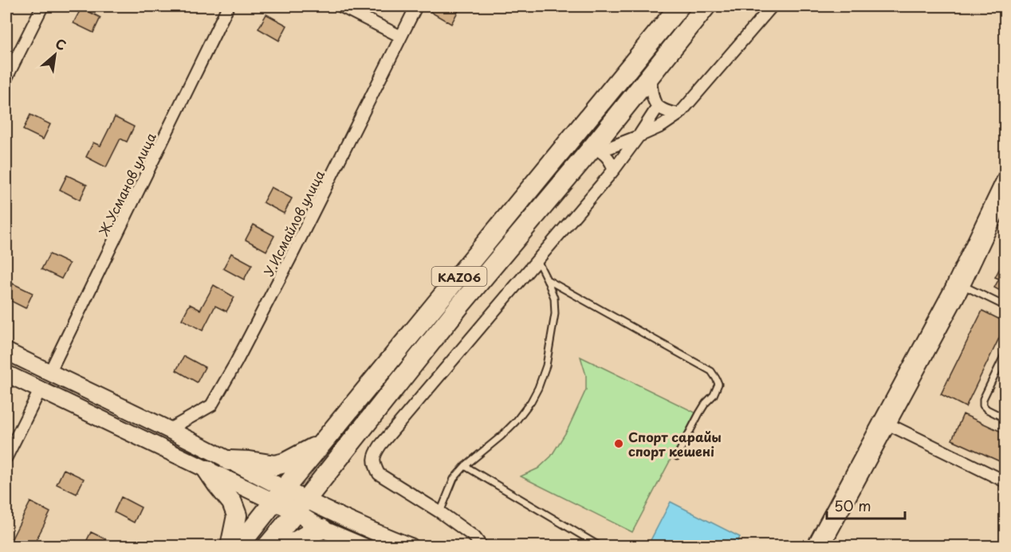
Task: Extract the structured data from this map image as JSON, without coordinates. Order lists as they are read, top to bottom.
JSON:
{
  "streets": {
    "highway": ["KАZ06"],
    "street": ["Ж.Усманов улица", "У.Исмайлов улица"]
  },
  "places": ["Спорт сарайы спорт кешені"],
  "scale_bar": "50 m",
  "north": "top right"
}
